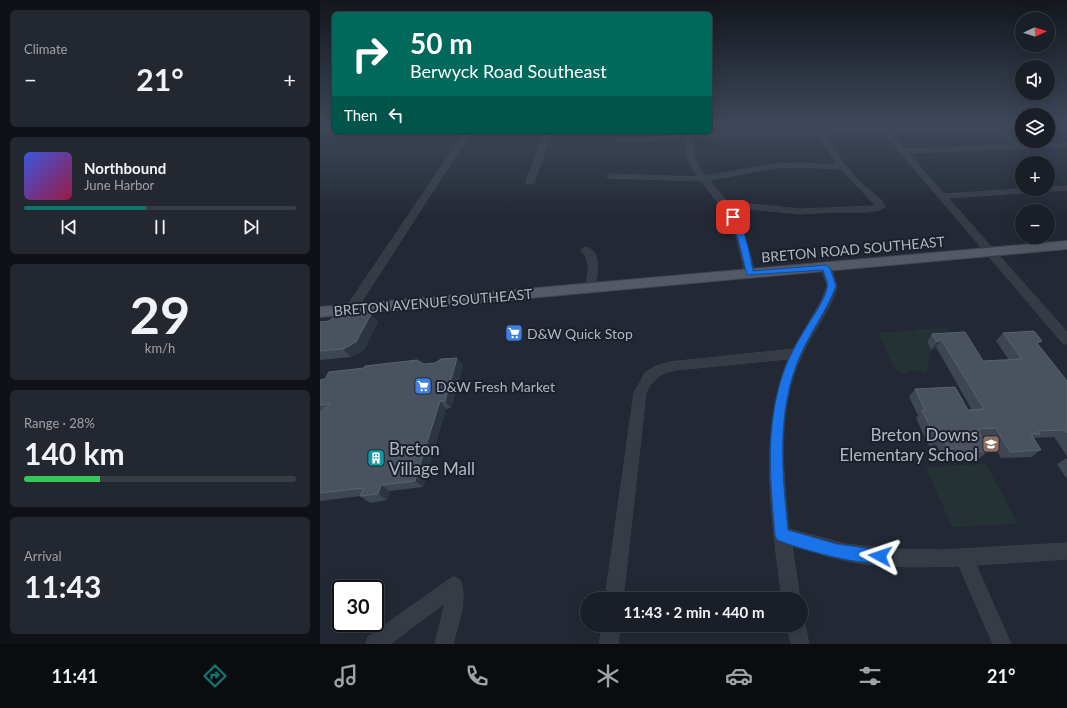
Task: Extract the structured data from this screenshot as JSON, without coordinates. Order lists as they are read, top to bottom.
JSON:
{
  "streets": {
    "main road": ["BRETON ROAD SOUTHEAST", "BRETON AVENUE SOUTHEAST"]
  },
  "crossings": [
    ["BRETON ROAD SOUTHEAST", "BRETON AVENUE SOUTHEAST"]
  ],
  "places": {
    "supermarket": ["D&W Quick Stop", "D&W Fresh Market"],
    "school or university": ["Breton Downs Elementary School"],
    "building": ["Breton Village Mall"]
  },
  "north": "right",
  "page": {
    "tile": [
      "Climate",
      ["29", "km/h"],
      ["Range · 28%", "140 km"],
      ["Arrival", "11:43"]
    ],
    "map_buttons": ["+", "−"],
    "turn": ["50 m", "Berwyck Road Southeast"],
    "heat": ["−", "21°", "+"],
    "then": "Then",
    "song": ["Northbound", "June Harbor"],
    "limit": "30",
    "trip": "11:43 · 2 min · 440 m",
    "tabs": ["11:41", "21°"]
  }
}
